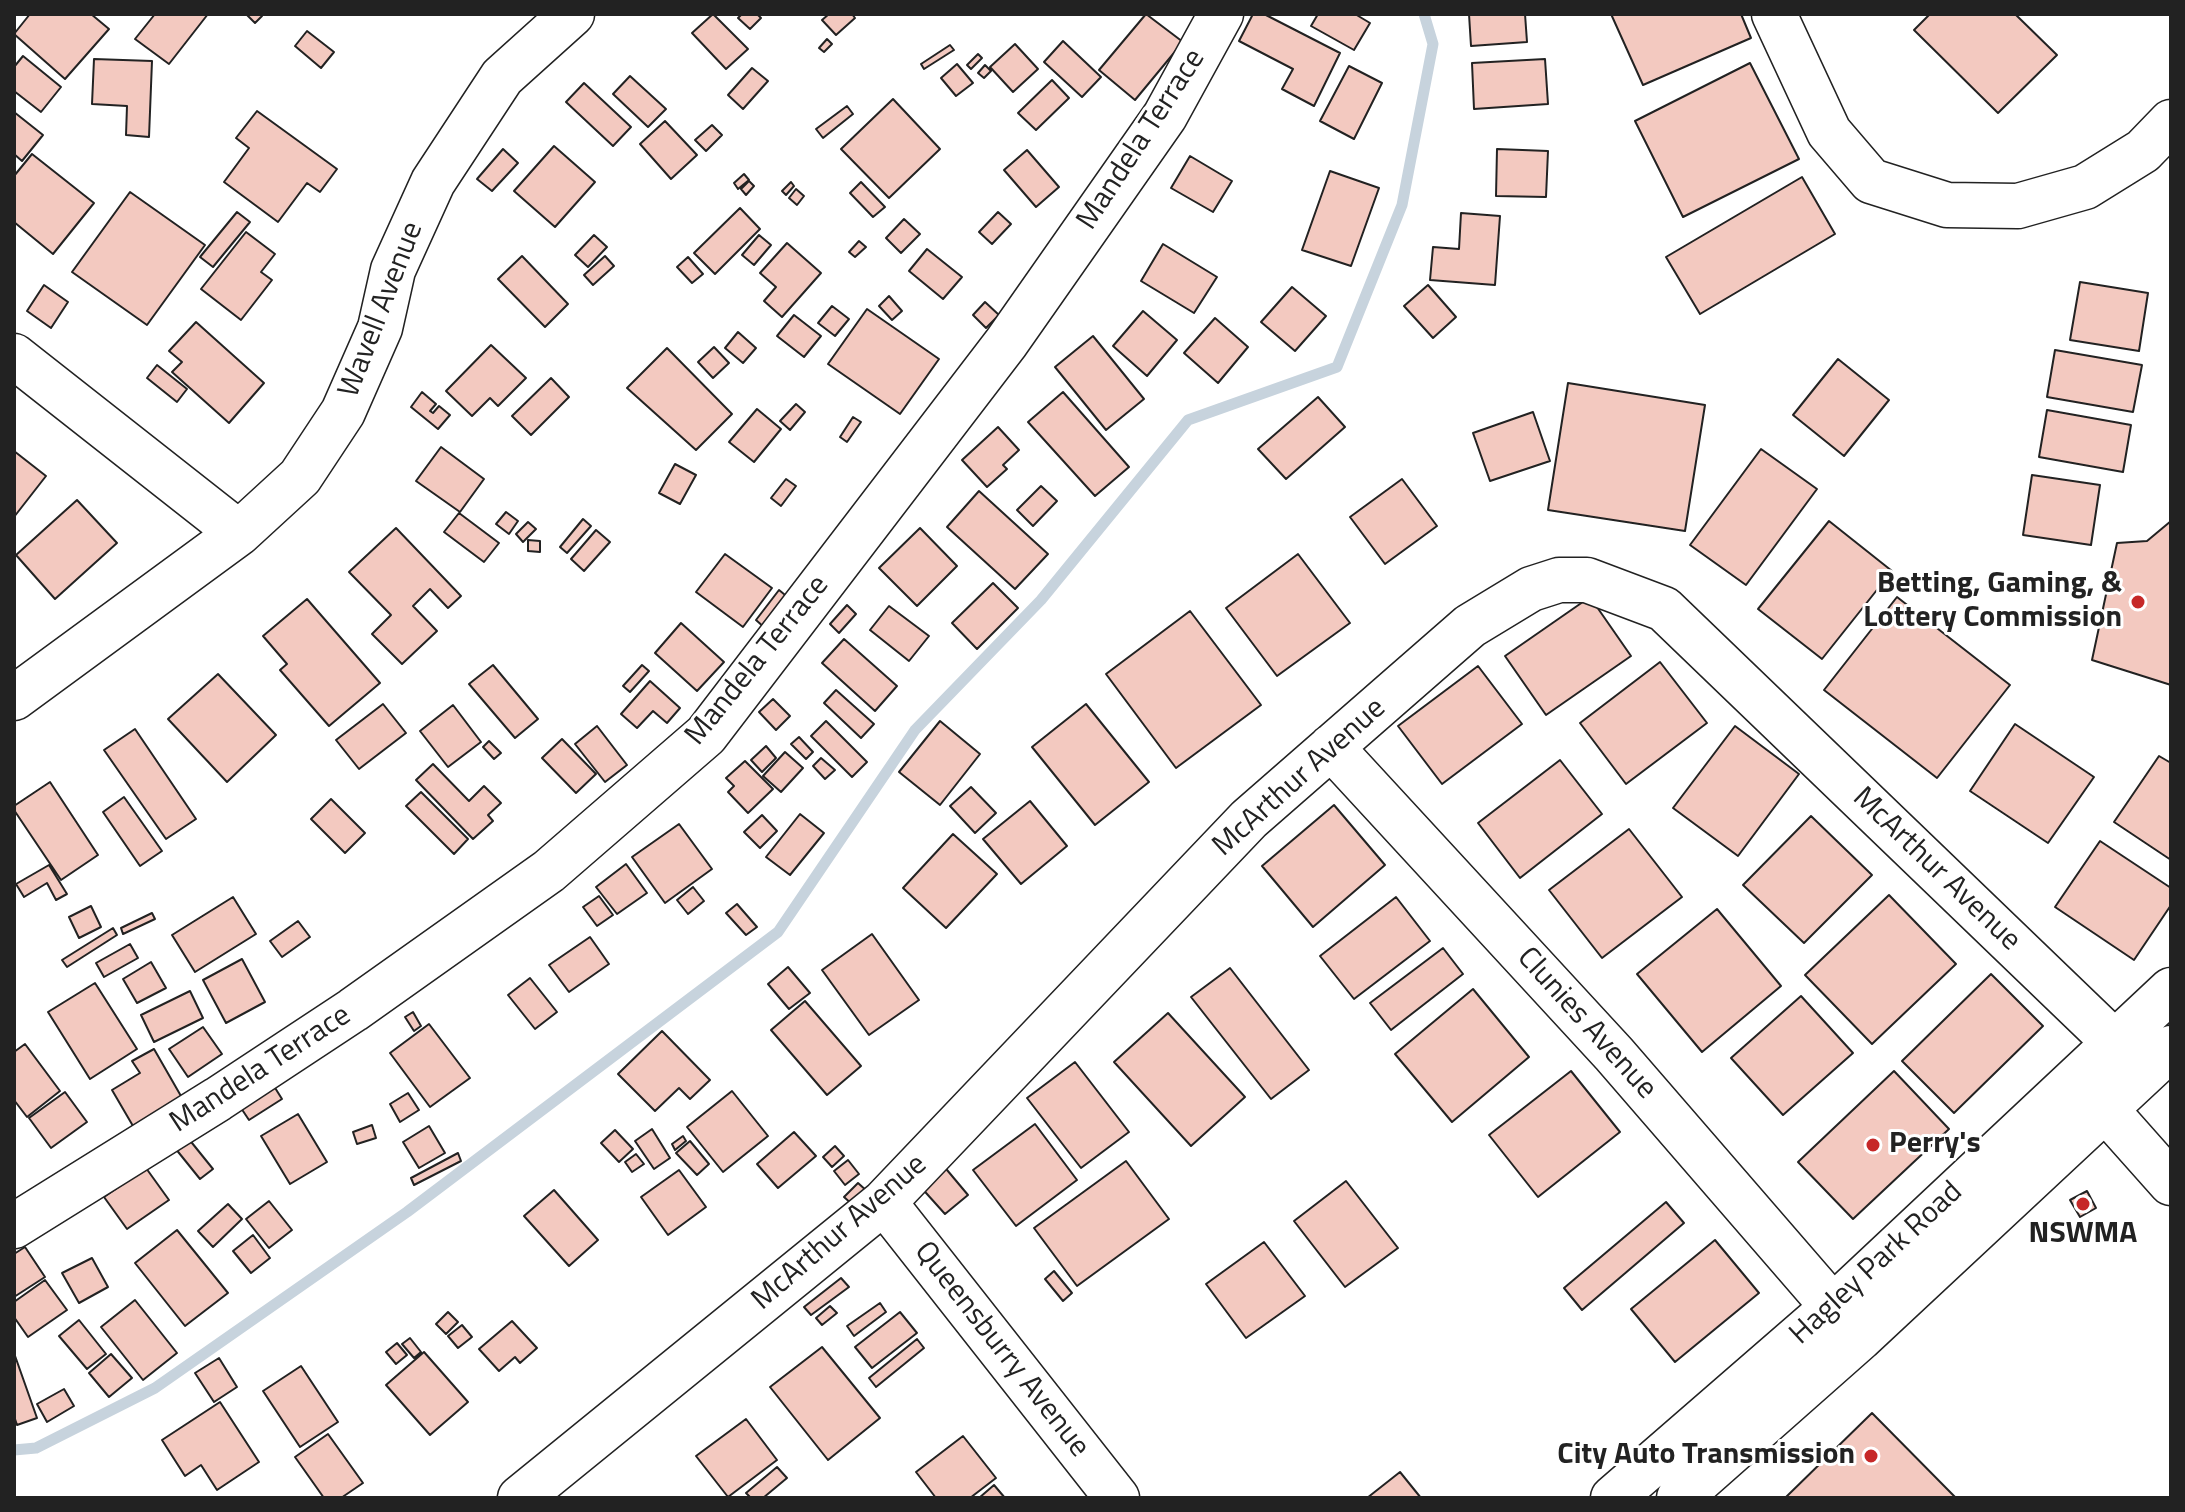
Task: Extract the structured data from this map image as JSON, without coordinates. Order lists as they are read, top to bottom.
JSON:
{
  "streets": {
    "street": [
      "Mandela Terrace",
      "Wavell Avenue",
      "McArthur Avenue",
      "Clunies Avenue",
      "Hagley Park Road",
      "Queensburry Avenue"
    ]
  },
  "crossings": [
    ["McArthur Avenue", "Clunies Avenue"],
    ["McArthur Avenue", "Hagley Park Road"],
    ["McArthur Avenue", "Queensburry Avenue"],
    ["Clunies Avenue", "Hagley Park Road"]
  ],
  "places": [
    "Betting, Gaming, & Lottery Commission",
    "Perry's",
    "NSWMA",
    "City Auto Transmission"
  ]
}
